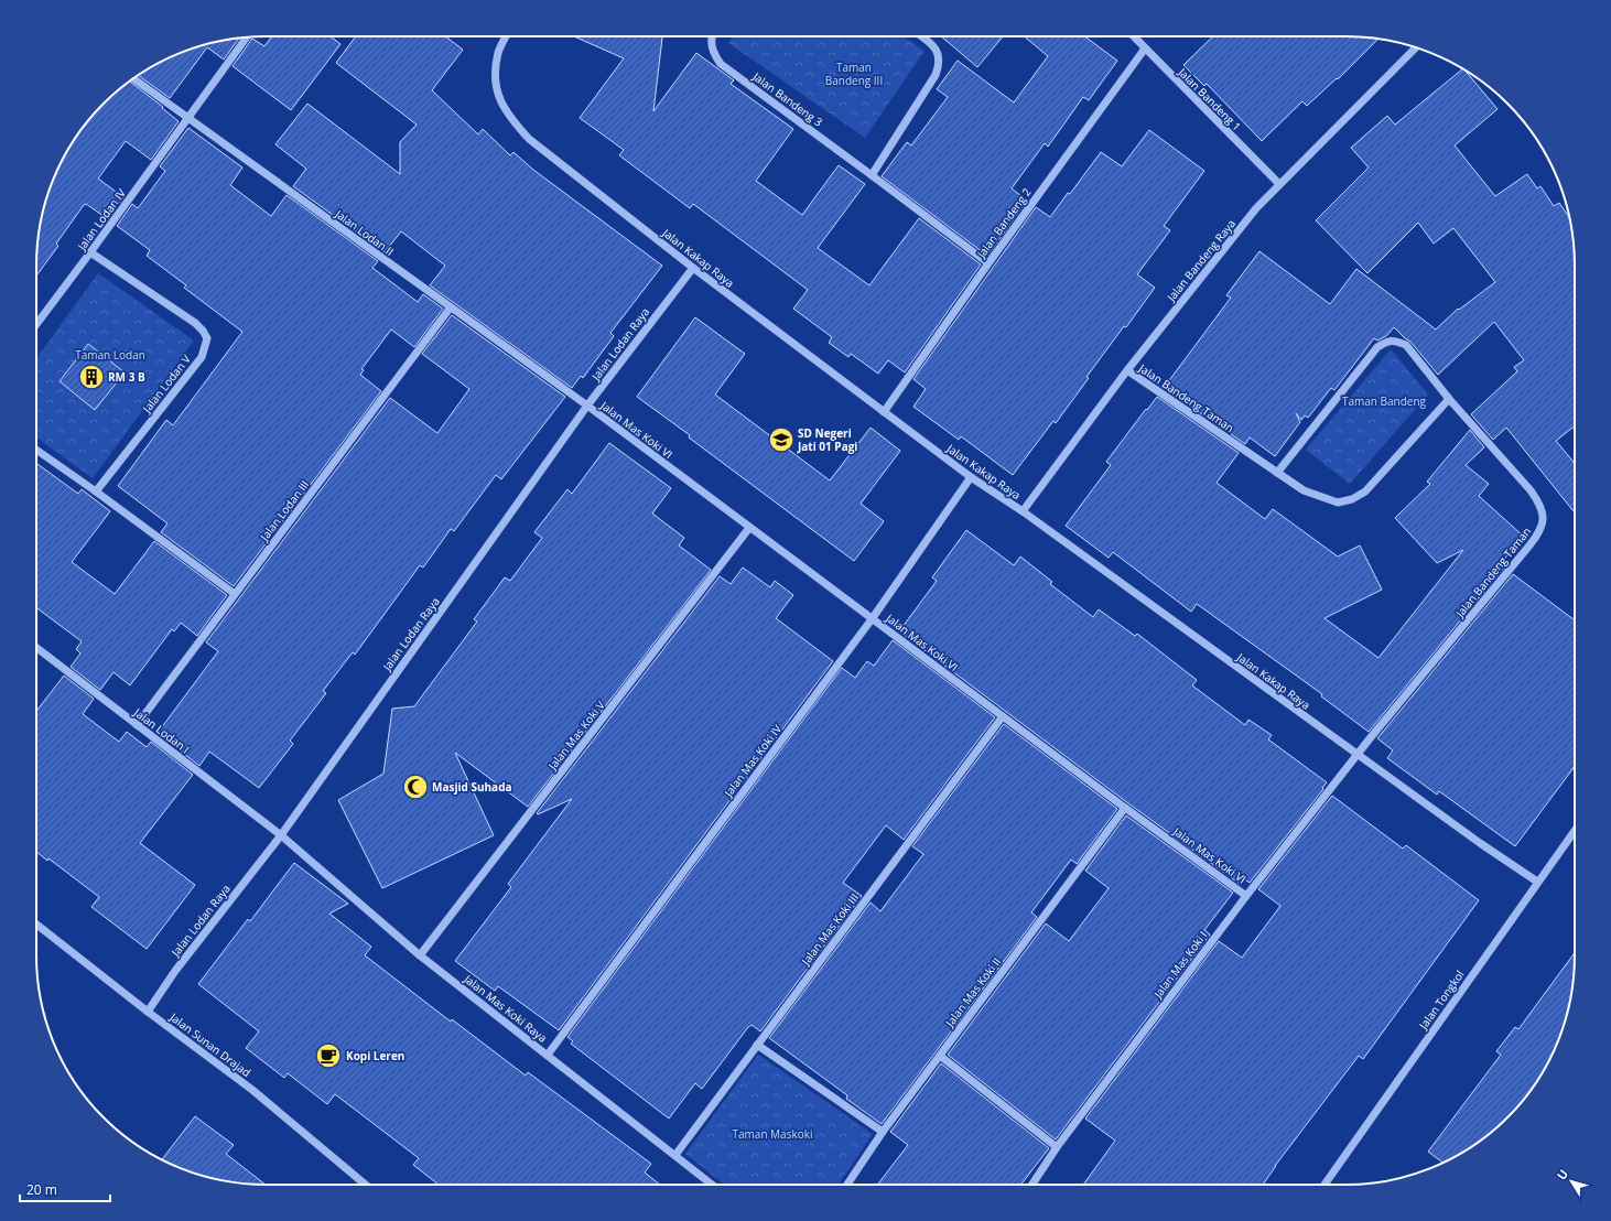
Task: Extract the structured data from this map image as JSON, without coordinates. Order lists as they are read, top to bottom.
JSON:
{
  "streets": {
    "street": [
      "Jalan Bandeng 3",
      "Jalan Bandeng 1",
      "Jalan Lodan IV",
      "Jalan Bandeng 2",
      "Jalan Lodan II",
      "Jalan Kakap Raya",
      "Jalan Bandeng Raya",
      "Jalan Lodan Raya",
      "Jalan Lodan V",
      "Jalan Bandeng Taman",
      "Jalan Mas Koki VI",
      "Jalan Lodan III",
      "Jalan Lodan I",
      "Jalan Mas Koki V",
      "Jalan Mas Koki IV",
      "Jalan Mas Koki III",
      "Jalan Mas Koki I",
      "Jalan Mas Koki II",
      "Jalan Tongkol",
      "Jalan Mas Koki Raya",
      "Jalan Sunan Drajad"
    ]
  },
  "crossings": [
    ["Jalan Bandeng 3", "Jalan Bandeng 2"],
    ["Jalan Bandeng 1", "Jalan Bandeng 2"],
    ["Jalan Bandeng 1", "Jalan Bandeng Raya"],
    ["Jalan Lodan IV", "Jalan Lodan II"],
    ["Jalan Lodan IV", "Jalan Lodan V"],
    ["Jalan Bandeng 2", "Jalan Kakap Raya"],
    ["Jalan Lodan II", "Jalan Lodan Raya"],
    ["Jalan Lodan II", "Jalan Mas Koki VI"],
    ["Jalan Lodan II", "Jalan Lodan III"],
    ["Jalan Kakap Raya", "Jalan Bandeng Raya"],
    ["Jalan Kakap Raya", "Jalan Lodan Raya"],
    ["Jalan Kakap Raya", "Jalan Bandeng Taman"],
    ["Jalan Kakap Raya", "Jalan Mas Koki IV"],
    ["Jalan Kakap Raya", "Jalan Mas Koki I"],
    ["Jalan Kakap Raya", "Jalan Tongkol"],
    ["Jalan Bandeng Raya", "Jalan Bandeng Taman"],
    ["Jalan Lodan Raya", "Jalan Mas Koki VI"],
    ["Jalan Lodan Raya", "Jalan Lodan I"],
    ["Jalan Lodan Raya", "Jalan Mas Koki Raya"],
    ["Jalan Lodan Raya", "Jalan Sunan Drajad"],
    ["Jalan Bandeng Taman", "Jalan Mas Koki I"],
    ["Jalan Mas Koki VI", "Jalan Mas Koki V"],
    ["Jalan Mas Koki VI", "Jalan Mas Koki IV"],
    ["Jalan Mas Koki VI", "Jalan Mas Koki III"],
    ["Jalan Mas Koki VI", "Jalan Mas Koki I"],
    ["Jalan Mas Koki VI", "Jalan Mas Koki II"],
    ["Jalan Lodan III", "Jalan Lodan I"],
    ["Jalan Lodan I", "Jalan Mas Koki Raya"],
    ["Jalan Mas Koki V", "Jalan Mas Koki Raya"],
    ["Jalan Mas Koki IV", "Jalan Mas Koki Raya"],
    ["Jalan Mas Koki III", "Jalan Mas Koki Raya"]
  ],
  "parks": [
    "Taman Bandeng III",
    "Taman Lodan",
    "Taman Bandeng",
    "Taman Maskoki"
  ],
  "places": {
    "building": ["RM 3 B"],
    "school or university": ["SD Negeri Jati 01 Pagi"],
    "mosque": ["Masjid Suhada"],
    "cafe": ["Kopi Leren"]
  },
  "scale_bar": "20 m",
  "north": "top left"
}
